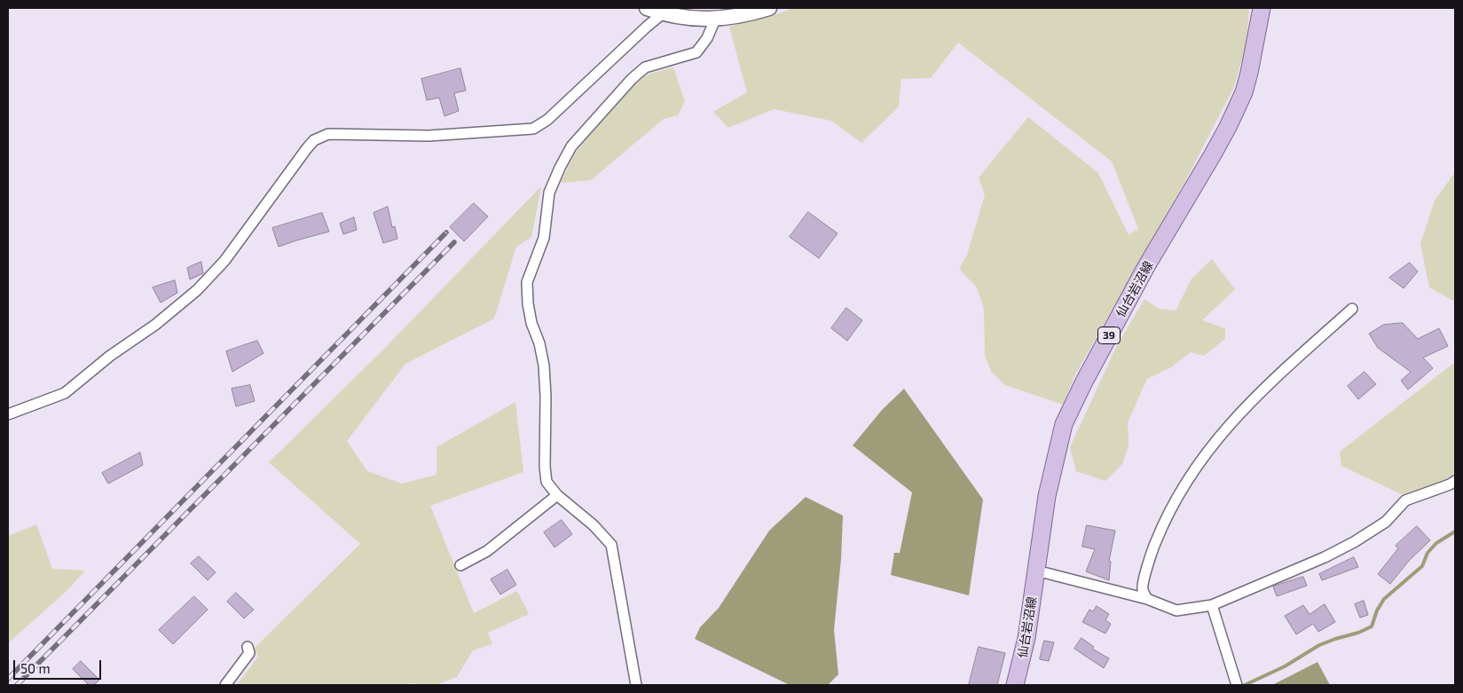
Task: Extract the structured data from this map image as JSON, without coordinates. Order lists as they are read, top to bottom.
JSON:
{
  "streets": {
    "main road": ["仙台岩沼線", "39"]
  },
  "scale_bar": "50 m"
}
